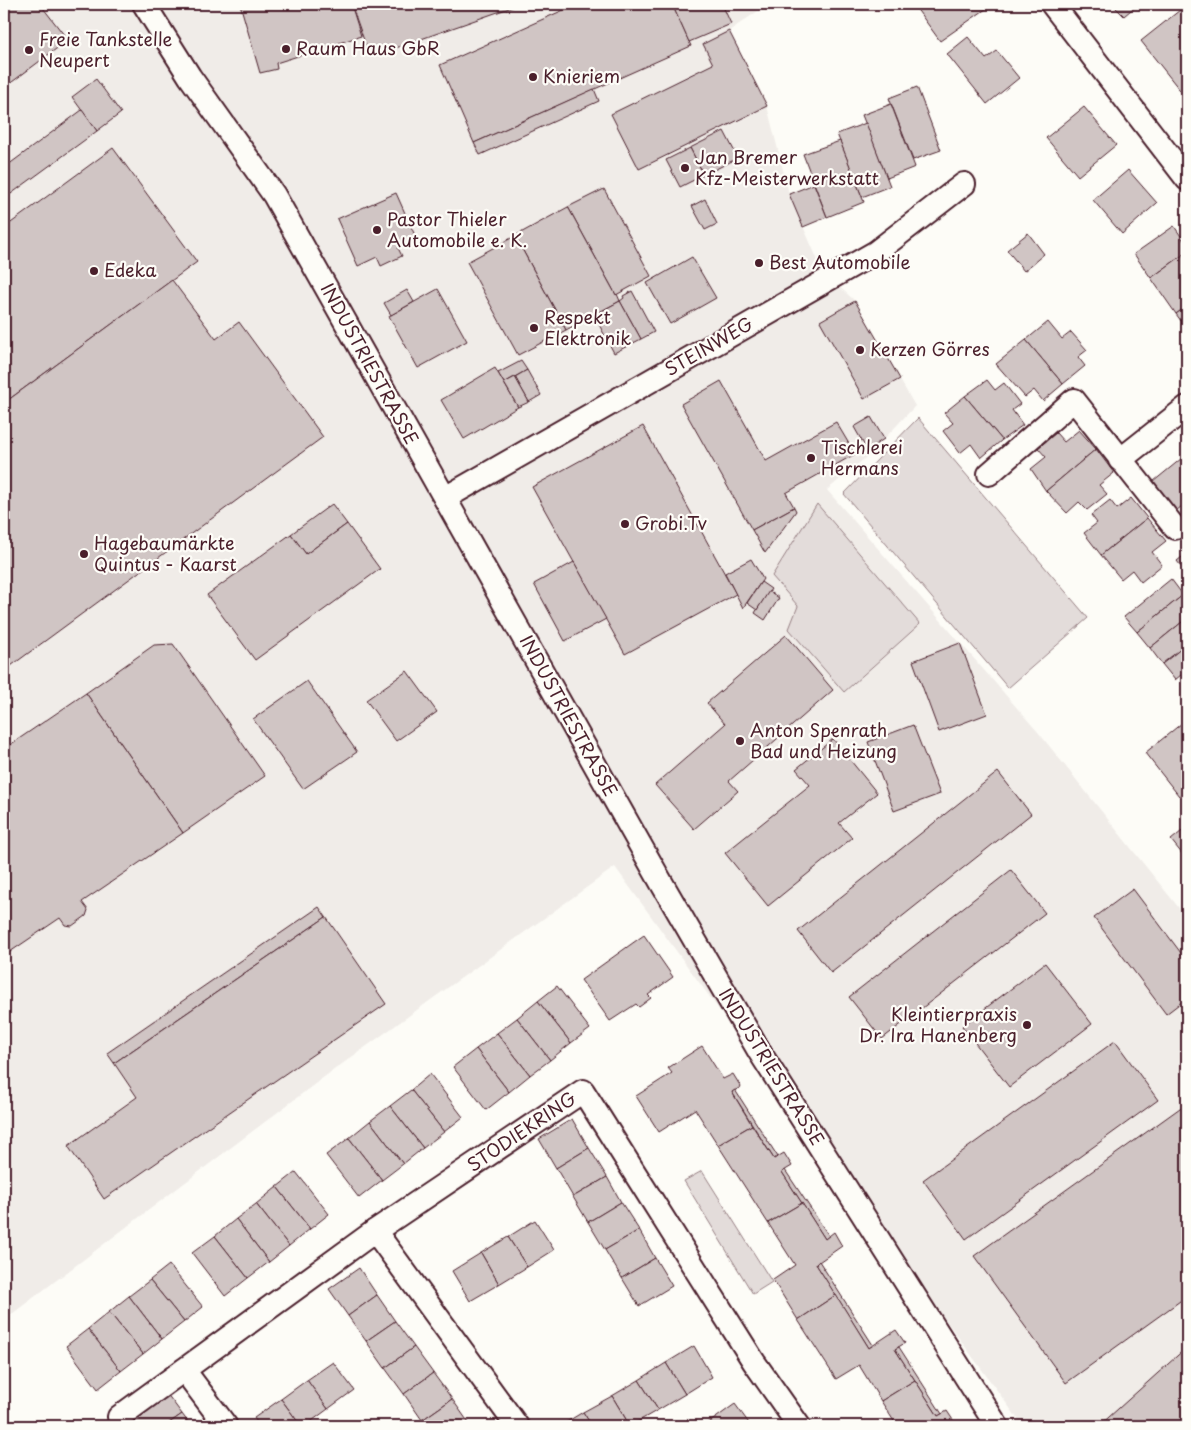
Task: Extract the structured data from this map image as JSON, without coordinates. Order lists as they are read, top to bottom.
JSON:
{
  "streets": {
    "street": ["STEINWEG", "INDUSTRIESTRASSE", "STODIEKRING"]
  },
  "crossings": [
    ["STEINWEG", "INDUSTRIESTRASSE"]
  ],
  "places": [
    "Raum Haus GbR",
    "Freie Tankstelle Neupert",
    "Knieriem",
    "Jan Bremer Kfz-Meisterwerkstatt",
    "Pastor Thieler Automobile e. K.",
    "Best Automobile",
    "Edeka",
    "Respekt Elektronik",
    "Kerzen Görres",
    "Tischlerei Hermans",
    "Grobi.Tv",
    "Hagebaumärkte Quintus - Kaarst",
    "Anton Spenrath Bad und Heizung",
    "Kleintierpraxis Dr. Ira Hanenberg"
  ]
}
